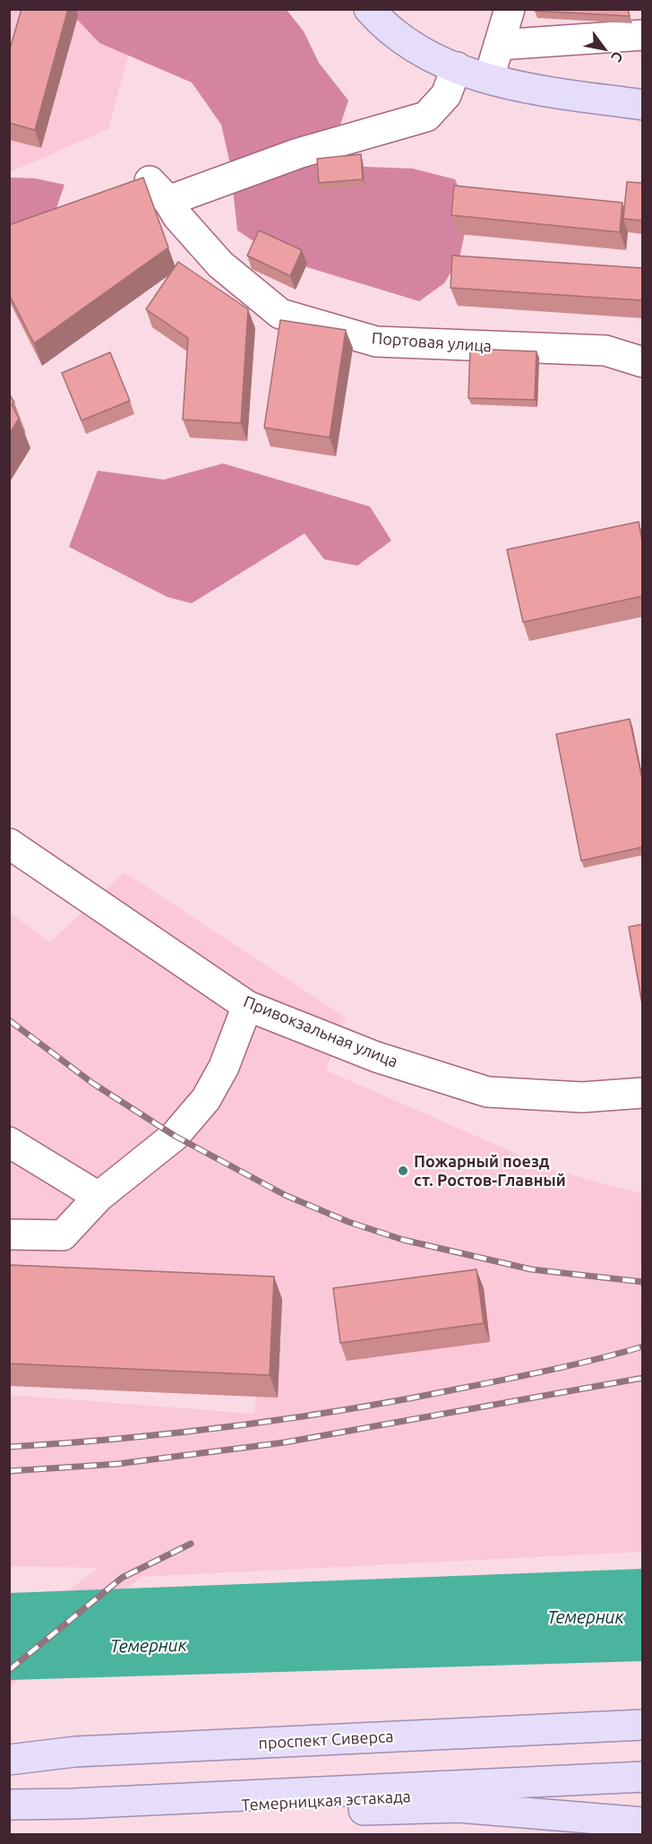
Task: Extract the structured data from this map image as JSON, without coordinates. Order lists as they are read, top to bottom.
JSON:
{
  "streets": {
    "main road": ["проспект Сиверса", "Темерницкая эстакада"],
    "street": ["Портовая улица", "Привокзальная улица"]
  },
  "water": ["Темерник"],
  "places": ["Пожарный поезд ст. Ростов-Главный"],
  "north": "bottom right"
}
